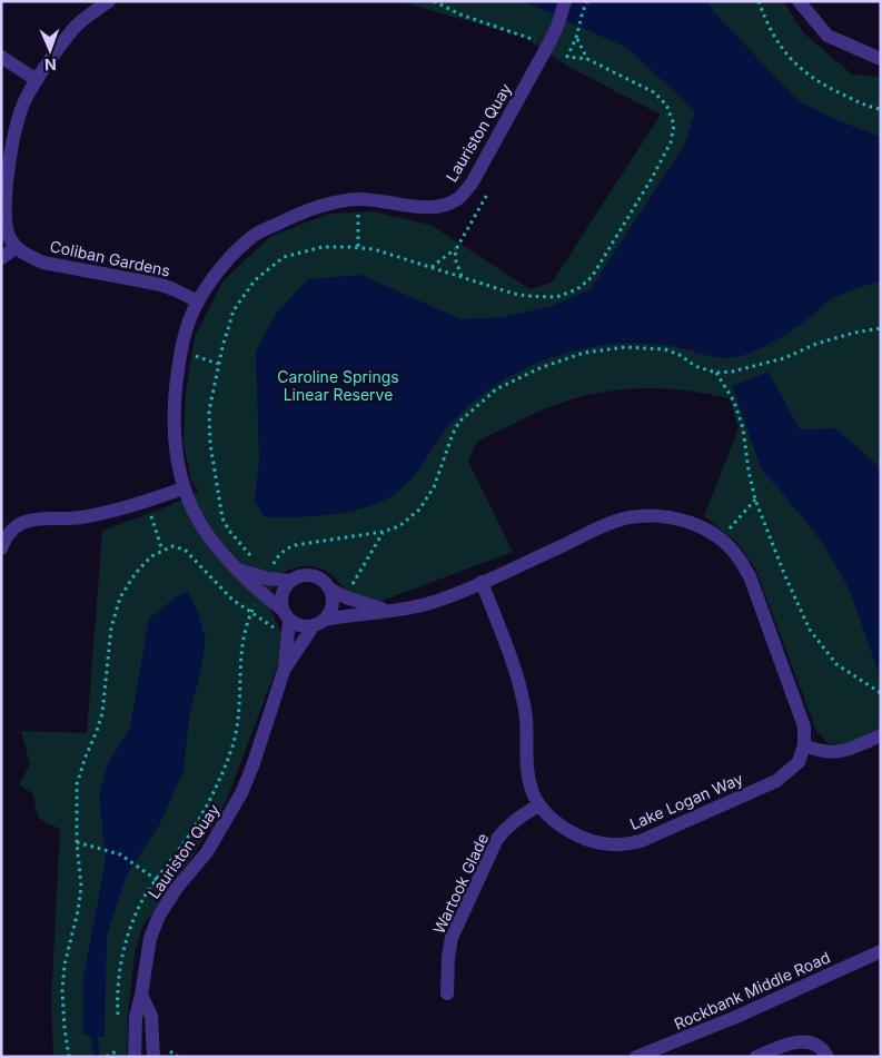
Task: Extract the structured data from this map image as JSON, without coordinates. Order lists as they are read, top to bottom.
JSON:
{
  "streets": {
    "street": [
      "Lauriston Quay",
      "Coliban Gardens",
      "Lake Logan Way",
      "Wartook Glade",
      "Rockbank Middle Road"
    ]
  },
  "crossings": [
    ["Lauriston Quay", "Coliban Gardens"],
    ["Lake Logan Way", "Wartook Glade"]
  ],
  "parks": ["Caroline Springs Linear Reserve"],
  "north": "bottom"
}
